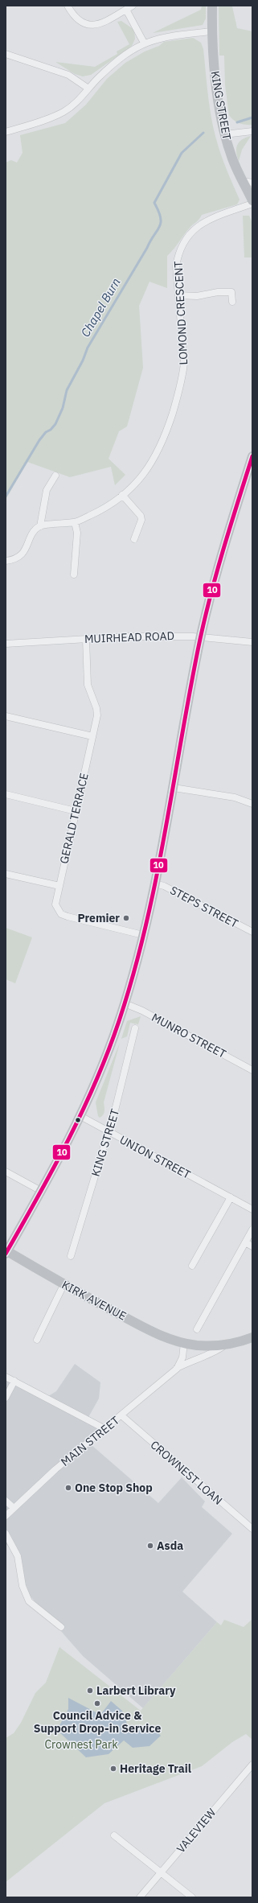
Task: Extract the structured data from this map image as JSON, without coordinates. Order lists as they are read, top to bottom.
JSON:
{
  "streets": {
    "main road": ["KING STREET", "KIRK AVENUE", "MAIN STREET"],
    "street": [
      "LOMOND CRESCENT",
      "MUIRHEAD ROAD",
      "GERALD TERRACE",
      "STEPS STREET",
      "MUNRO STREET",
      "UNION STREET",
      "CROWNEST LOAN",
      "VALEVIEW"
    ]
  },
  "crossings": [
    ["KING STREET", "UNION STREET"],
    ["MUIRHEAD ROAD", "GERALD TERRACE"],
    ["KIRK AVENUE", "MAIN STREET"],
    ["MAIN STREET", "CROWNEST LOAN"]
  ],
  "water": ["Chapel Burn"],
  "parks": ["Crownest Park"],
  "places": [
    "Premier",
    "One Stop Shop",
    "Asda",
    "Larbert Library",
    "Council Advice & Support Drop-in Service",
    "Heritage Trail"
  ],
  "lines": ["transit line 10"]
}
